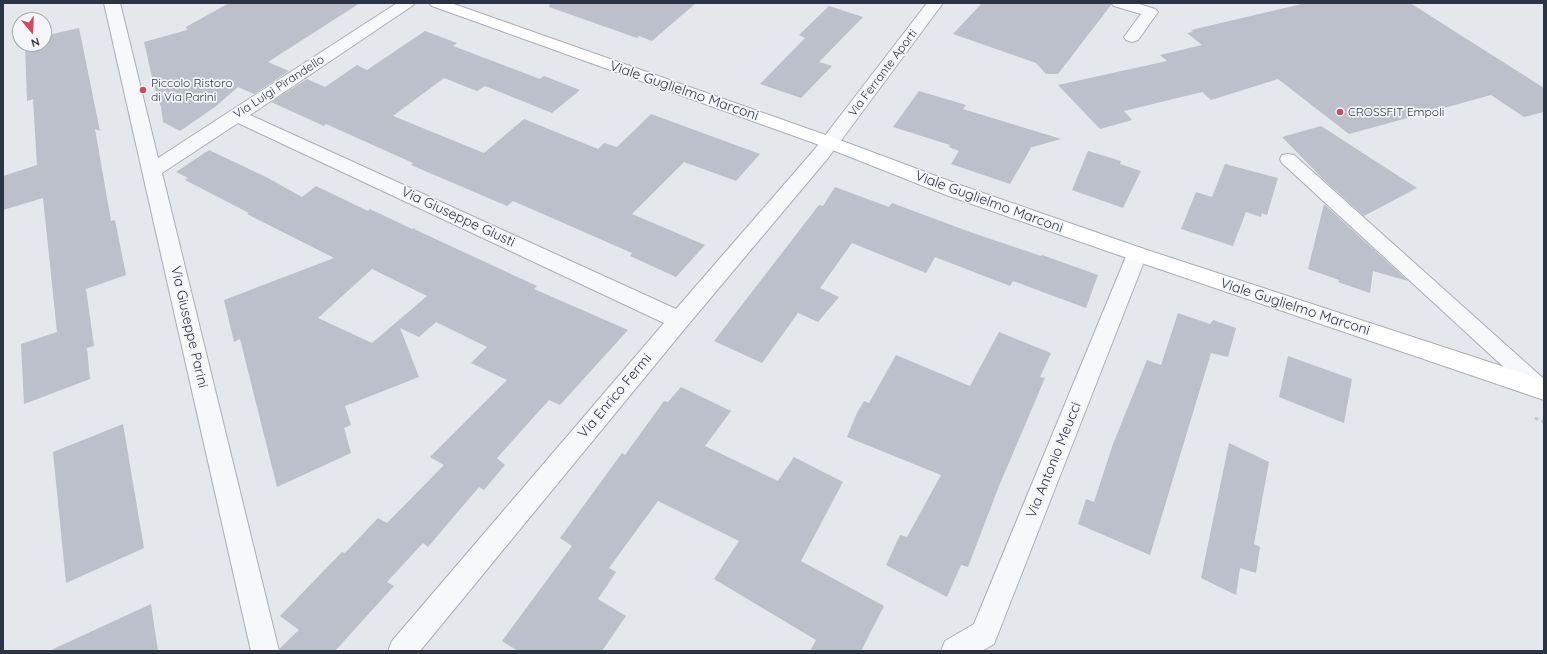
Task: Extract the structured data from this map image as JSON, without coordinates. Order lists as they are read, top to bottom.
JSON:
{
  "streets": {
    "street": [
      "Via Ferrante Aporti",
      "Via Luigi Pirandello",
      "Viale Guglielmo Marconi",
      "Via Giuseppe Giusti",
      "Via Giuseppe Parini",
      "Via Enrico Fermi",
      "Via Antonio Meucci"
    ]
  },
  "crossings": [
    ["Via Ferrante Aporti", "Viale Guglielmo Marconi"],
    ["Via Ferrante Aporti", "Via Enrico Fermi"],
    ["Via Luigi Pirandello", "Via Giuseppe Giusti"],
    ["Via Luigi Pirandello", "Via Giuseppe Parini"],
    ["Viale Guglielmo Marconi", "Via Enrico Fermi"],
    ["Viale Guglielmo Marconi", "Via Antonio Meucci"],
    ["Via Giuseppe Giusti", "Via Enrico Fermi"]
  ],
  "places": ["Piccolo Ristoro di Via Parini", "CROSSFIT Empoli"],
  "north": "bottom"
}
